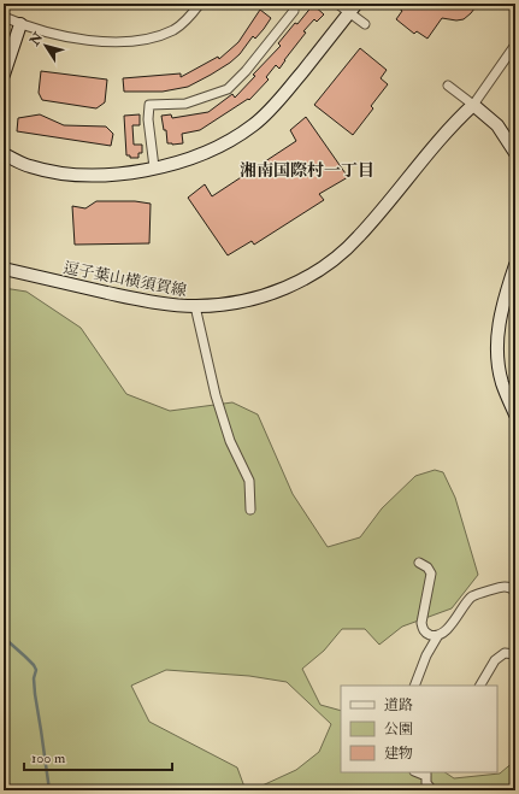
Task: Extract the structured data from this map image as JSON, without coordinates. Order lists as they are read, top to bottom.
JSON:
{
  "streets": {
    "main road": ["逗子葉山横須賀線"]
  },
  "districts": ["湘南国際村一丁目"],
  "legend": ["道路", "公園", "建物"],
  "scale_bar": "100 m",
  "north": "top left"
}
